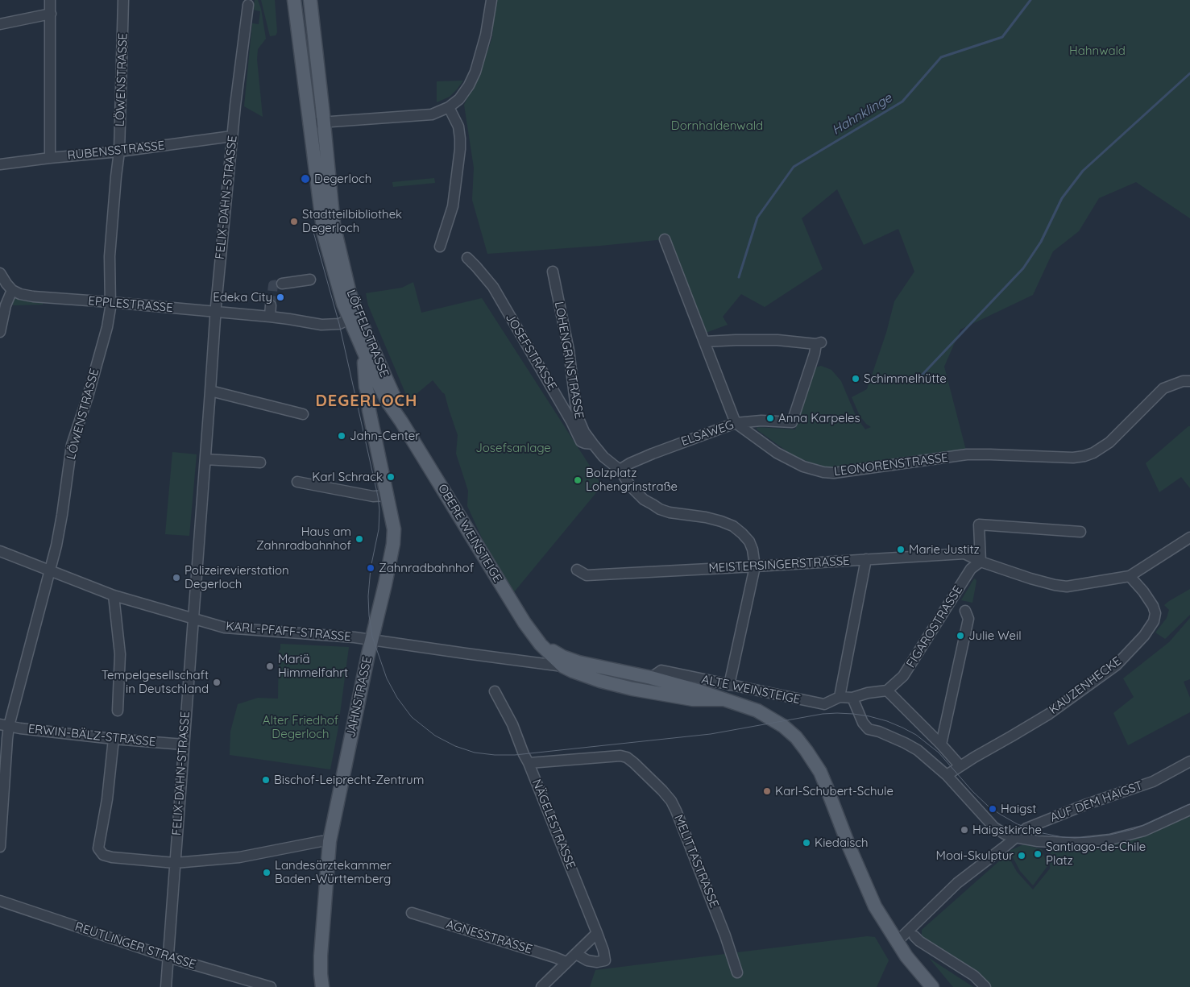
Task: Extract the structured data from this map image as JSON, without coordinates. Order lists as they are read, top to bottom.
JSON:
{
  "streets": {
    "main road": ["LÖFFELSTRASSE", "OBERE WEINSTEIGE", "JAHNSTRASSE"],
    "street": [
      "LÖWENSTRASSE",
      "RUBENSSTRASSE",
      "FELIX-DAHN-STRASSE",
      "EPPLESTRASSE",
      "JOSEFSTRASSE",
      "LOHENGRINSTRASSE",
      "ELSAWEG",
      "LEONORENSTRASSE",
      "MEISTERSINGERSTRASSE",
      "FIGAROSTRASSE",
      "KARL-PFAFF-STRASSE",
      "KAUZENHECKE",
      "ALTE WEINSTEIGE",
      "ERWIN-BÄLZ-STRASSE",
      "AUF DEM HAIGST",
      "NÄGELESTRASSE",
      "MELITTASTRASSE",
      "AGNESSTRASSE",
      "REUTLINGER STRASSE"
    ]
  },
  "crossings": [
    ["LÖWENSTRASSE", "RUBENSSTRASSE"],
    ["LÖWENSTRASSE", "EPPLESTRASSE"],
    ["LÖWENSTRASSE", "KARL-PFAFF-STRASSE"],
    ["LÖWENSTRASSE", "ERWIN-BÄLZ-STRASSE"],
    ["RUBENSSTRASSE", "FELIX-DAHN-STRASSE"],
    ["FELIX-DAHN-STRASSE", "EPPLESTRASSE"],
    ["FELIX-DAHN-STRASSE", "KARL-PFAFF-STRASSE"],
    ["FELIX-DAHN-STRASSE", "ERWIN-BÄLZ-STRASSE"],
    ["FELIX-DAHN-STRASSE", "REUTLINGER STRASSE"],
    ["EPPLESTRASSE", "LÖFFELSTRASSE"],
    ["LÖFFELSTRASSE", "OBERE WEINSTEIGE"],
    ["LÖFFELSTRASSE", "JAHNSTRASSE"],
    ["JOSEFSTRASSE", "LOHENGRINSTRASSE"],
    ["LOHENGRINSTRASSE", "ELSAWEG"],
    ["LOHENGRINSTRASSE", "MEISTERSINGERSTRASSE"],
    ["LOHENGRINSTRASSE", "ALTE WEINSTEIGE"],
    ["ELSAWEG", "LEONORENSTRASSE"],
    ["OBERE WEINSTEIGE", "KARL-PFAFF-STRASSE"],
    ["OBERE WEINSTEIGE", "ALTE WEINSTEIGE"],
    ["OBERE WEINSTEIGE", "AUF DEM HAIGST"],
    ["MEISTERSINGERSTRASSE", "FIGAROSTRASSE"],
    ["MEISTERSINGERSTRASSE", "KAUZENHECKE"],
    ["FIGAROSTRASSE", "ALTE WEINSTEIGE"],
    ["KARL-PFAFF-STRASSE", "JAHNSTRASSE"],
    ["NÄGELESTRASSE", "MELITTASTRASSE"]
  ],
  "districts": ["DEGERLOCH"],
  "water": ["Hahnklinge"],
  "parks": [
    "Hahnwald",
    "Dornhaldenwald",
    "Josefsanlage",
    "Alter Friedhof Degerloch"
  ],
  "places": [
    "Degerloch",
    "Stadtteilbibliothek Degerloch",
    "Edeka City",
    "Schimmelhütte",
    "Anna Karpeles",
    "Jahn-Center",
    "Karl Schrack",
    "Bolzplatz Lohengrinstraße",
    "Haus am Zahnradbahnhof",
    "Marie Justitz",
    "Zahnradbahnhof",
    "Polizeirevierstation Degerloch",
    "Julie Weil",
    "Mariä Himmelfahrt",
    "Tempelgesellschaft in Deutschland",
    "Bischof-Leiprecht-Zentrum",
    "Karl-Schubert-Schule",
    "Haigst",
    "Haigstkirche",
    "Kiedaisch",
    "Santiago-de-Chile Platz",
    "Moai-Skulptur",
    "Landesärztekammer Baden-Württemberg"
  ]
}
